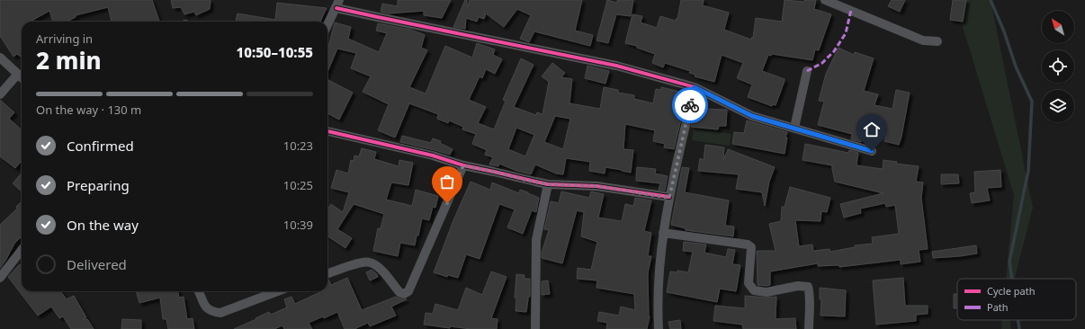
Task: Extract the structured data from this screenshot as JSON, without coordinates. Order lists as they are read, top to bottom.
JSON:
{
  "legend": ["Cycle path", "Path"],
  "north": "top left",
  "page": {
    "heading": ["2 min", "Arriving in", "10:50–10:55"],
    "bar": "On the way · 130 m",
    "list": [
      ["Confirmed", "10:23"],
      ["Preparing", "10:25"],
      ["On the way", "10:39"],
      "Delivered"
    ]
  }
}
